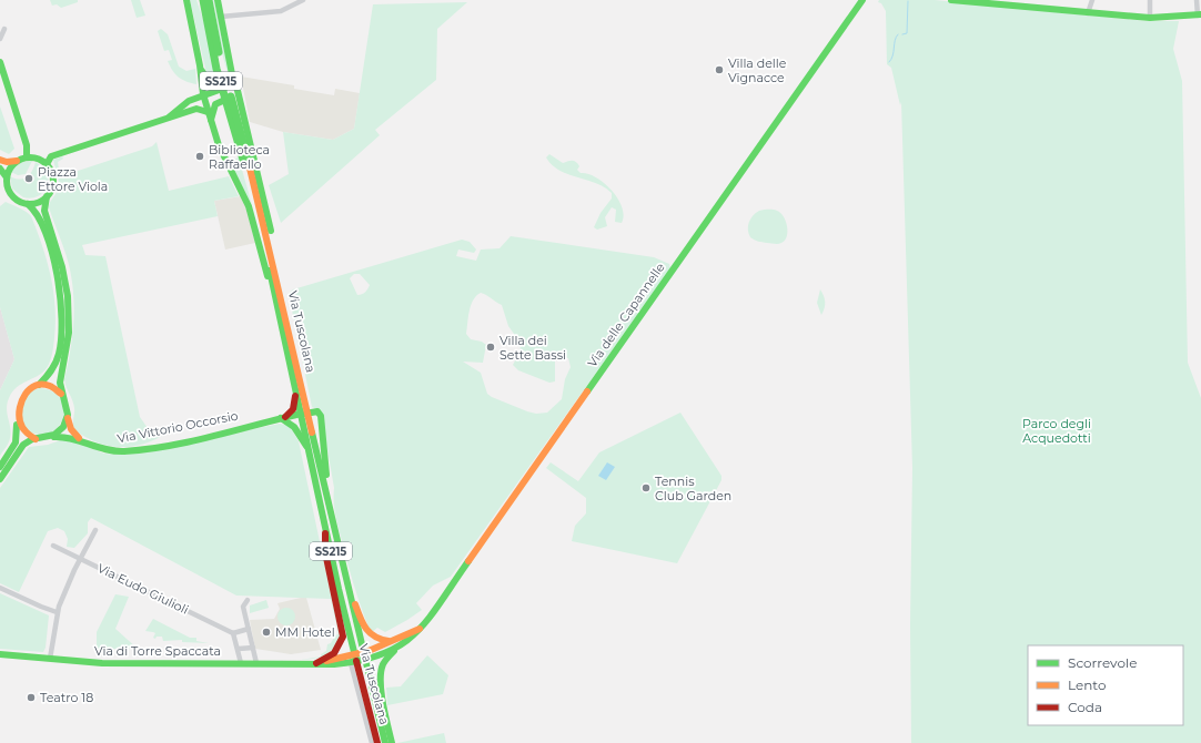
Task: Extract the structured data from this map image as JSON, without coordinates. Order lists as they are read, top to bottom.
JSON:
{
  "streets": {
    "street": [
      "SS215",
      "Via delle Capannelle",
      "Via Tuscolana",
      "Via Vittorio Occorsio",
      "Via Eudo Giulioli",
      "Via di Torre Spaccata"
    ]
  },
  "crossings": [
    ["Via delle Capannelle", "Via Tuscolana"],
    ["Via delle Capannelle", "Via di Torre Spaccata"],
    ["Via Tuscolana", "Via Vittorio Occorsio"],
    ["Via Tuscolana", "Via di Torre Spaccata"]
  ],
  "parks": ["Parco degli Acquedotti"],
  "places": [
    "Villa delle Vignacce",
    "Biblioteca Raffaello",
    "Piazza Ettore Viola",
    "Villa dei Sette Bassi",
    "Tennis Club Garden",
    "MM Hotel",
    "Teatro 18"
  ],
  "legend": ["Scorrevole", "Lento", "Coda"]
}
